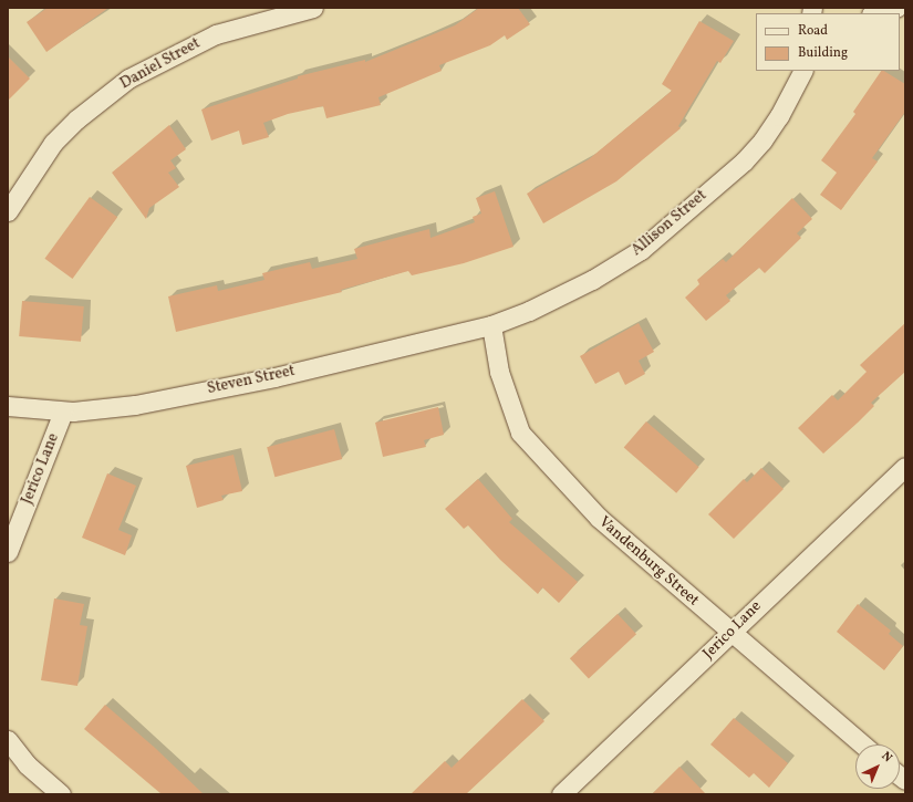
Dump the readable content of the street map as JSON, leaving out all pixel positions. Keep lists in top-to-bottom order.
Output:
{
  "streets": {
    "street": [
      "Daniel Street",
      "Allison Street",
      "Steven Street",
      "Jerico Lane",
      "Vandenburg Street"
    ]
  },
  "crossings": [
    ["Allison Street", "Steven Street"],
    ["Allison Street", "Vandenburg Street"],
    ["Steven Street", "Jerico Lane"],
    ["Steven Street", "Vandenburg Street"],
    ["Jerico Lane", "Vandenburg Street"]
  ],
  "legend": ["Road", "Building"],
  "north": "top right"
}
